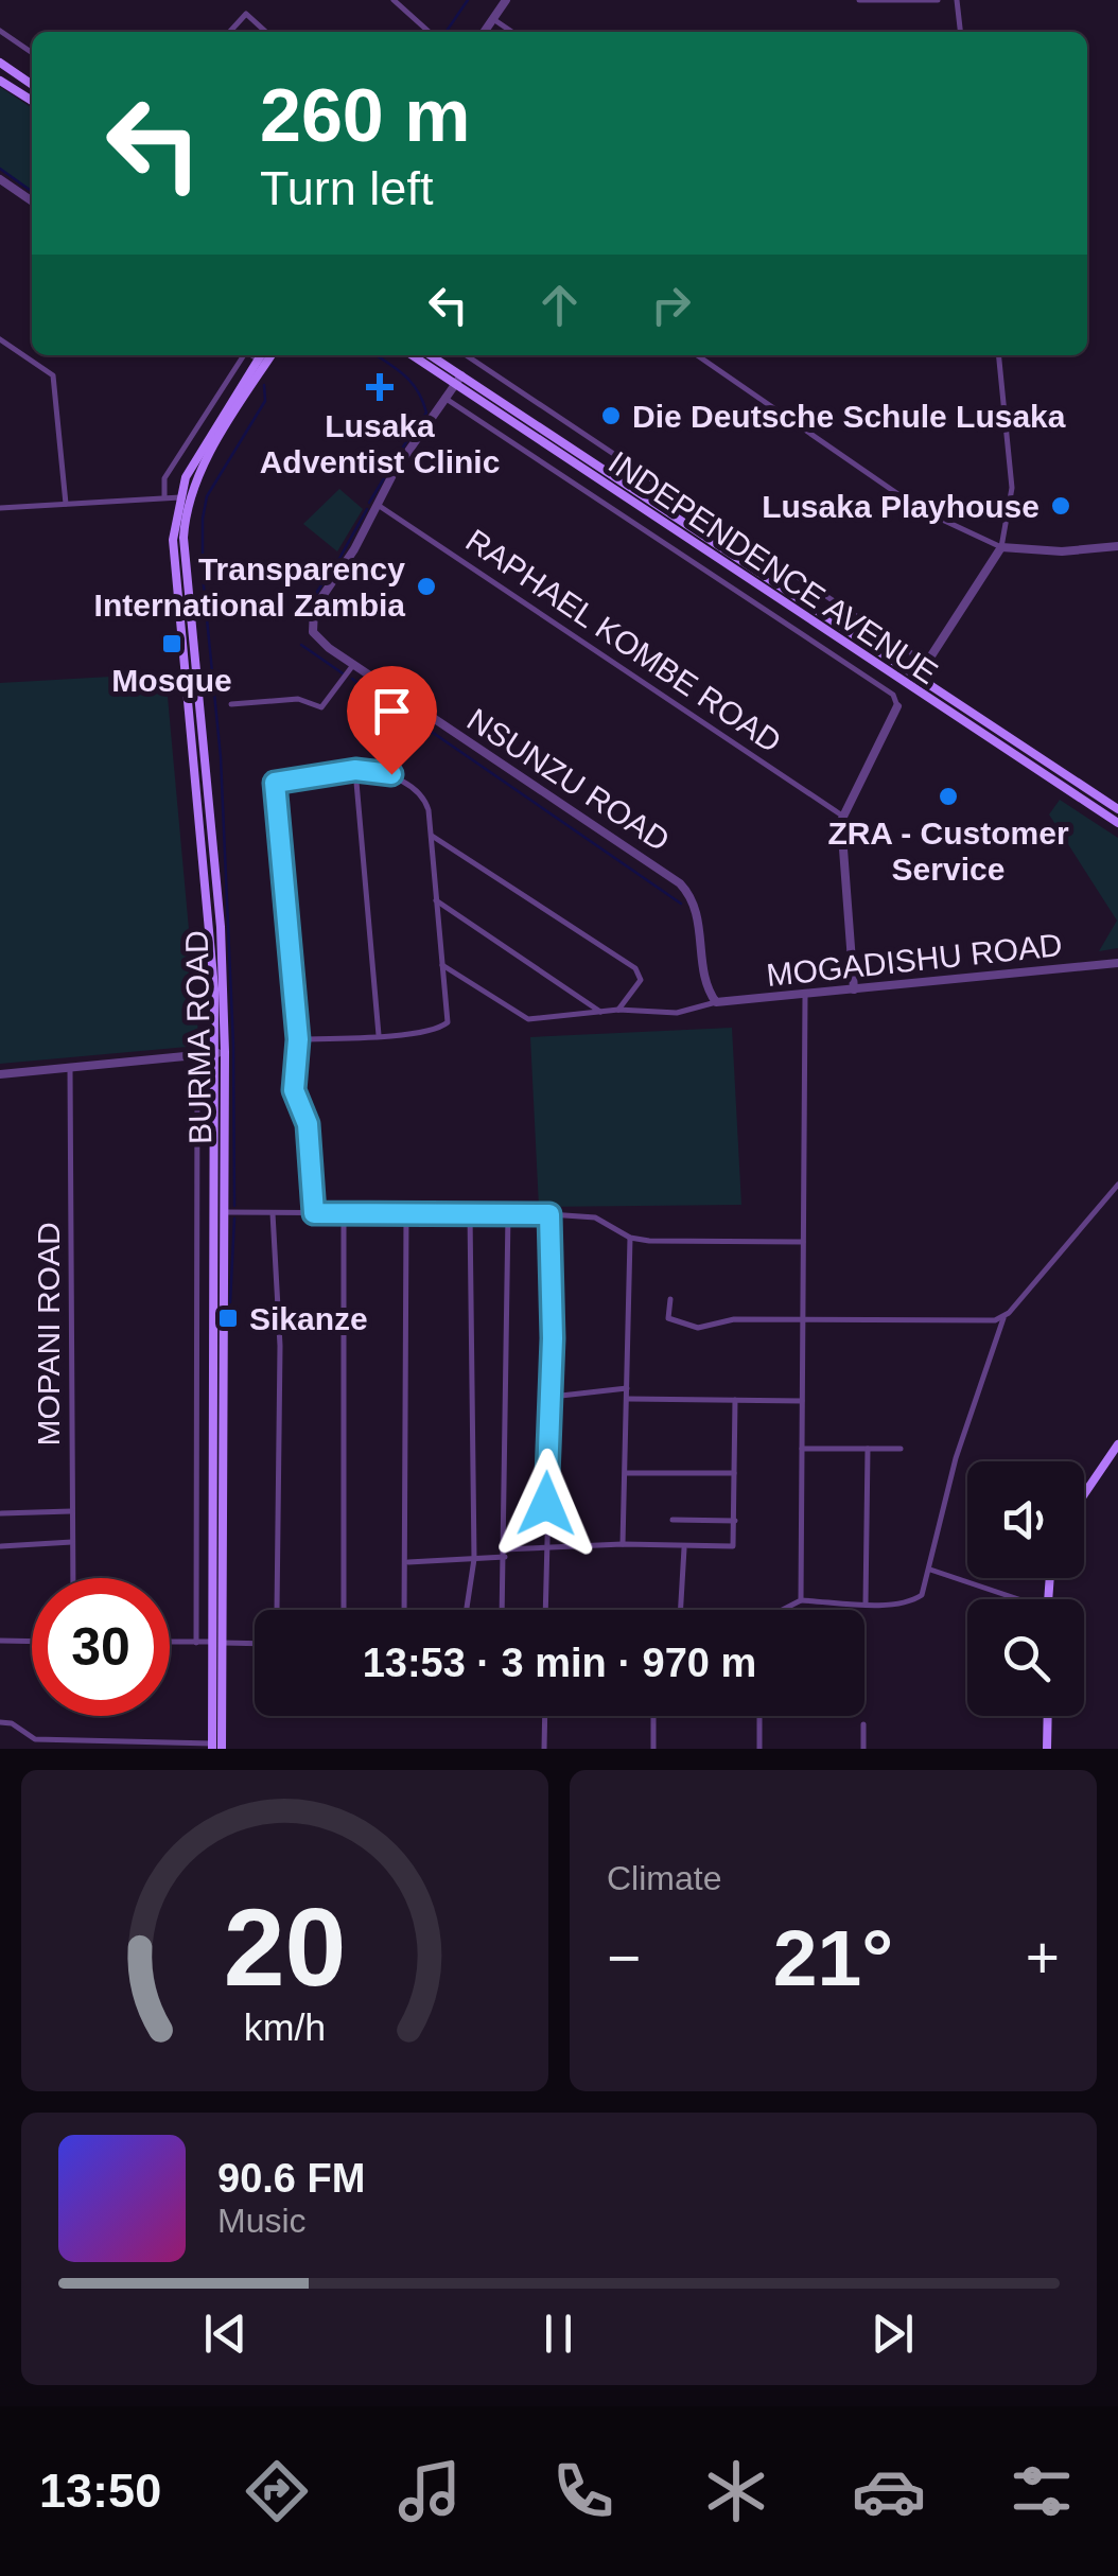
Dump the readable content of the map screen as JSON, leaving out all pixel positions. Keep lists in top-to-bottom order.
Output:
{
  "streets": {
    "main road": ["INDEPENDENCE AVENUE", "BURMA ROAD"],
    "street": [
      "RAPHAEL KOMBE ROAD",
      "NSUNZU ROAD",
      "MOGADISHU ROAD",
      "MOPANI ROAD"
    ]
  },
  "crossings": [
    ["INDEPENDENCE AVENUE", "NSUNZU ROAD"],
    ["RAPHAEL KOMBE ROAD", "NSUNZU ROAD"],
    ["NSUNZU ROAD", "MOGADISHU ROAD"]
  ],
  "places": {
    "health": ["Lusaka Adventist Clinic"],
    "other": [
      "Die Deutsche Schule Lusaka",
      "Lusaka Playhouse",
      "Transparency International Zambia",
      "ZRA - Customer Service"
    ],
    "transit": ["Mosque", "Sikanze"]
  },
  "page": {
    "turn": ["260 m", "Turn left"],
    "limit": "30",
    "trip": "13:53 · 3 min · 970 m",
    "tile": "Climate",
    "heat": ["−", "21°", "+"],
    "song": ["90.6 FM", "Music"],
    "tabs": "13:50",
    "gauge": ["20", "km/h"]
  }
}
